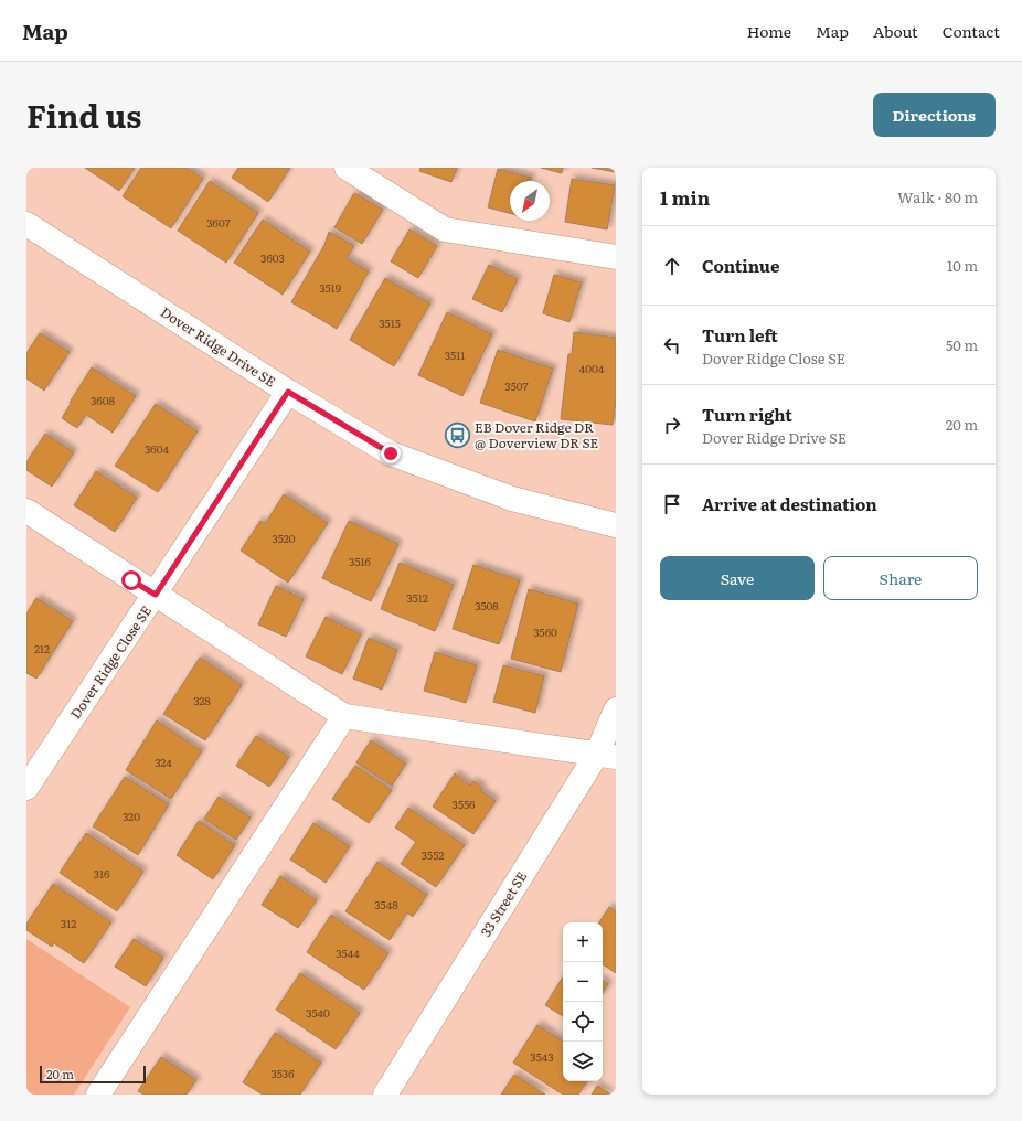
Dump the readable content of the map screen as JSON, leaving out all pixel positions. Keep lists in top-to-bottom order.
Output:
{
  "streets": {
    "street": ["Dover Ridge Drive SE", "Dover Ridge Close SE", "33 Street SE"]
  },
  "crossings": [
    ["Dover Ridge Drive SE", "Dover Ridge Close SE"]
  ],
  "places": {
    "bus stop": ["EB Dover Ridge DR @ Doverview DR SE"]
  },
  "house_numbers": [
    "3607",
    "3603",
    "3519",
    "3515",
    "3511",
    "4004",
    "3507",
    "3608",
    "3604",
    "3520",
    "3516",
    "3512",
    "3508",
    "3560",
    "212",
    "328",
    "324",
    "3556",
    "320",
    "3552",
    "316",
    "3548",
    "312",
    "3544",
    "3540",
    "3543",
    "3536"
  ],
  "scale_bar": "20 m",
  "north": "bottom left",
  "page": {
    "header": "Map",
    "nav": [
      "Home",
      "Map",
      "About",
      "Contact"
    ],
    "title": "Find us",
    "buttons": [
      "Directions",
      ["Save", "Share"]
    ],
    "heading": ["1 min", "Walk · 80 m"],
    "list": [
      ["Continue", "10 m"],
      ["Turn left", "Dover Ridge Close SE", "50 m"],
      ["Turn right", "Dover Ridge Drive SE", "20 m"],
      "Arrive at destination"
    ],
    "map_buttons": ["+", "−"],
    "scale": "20 m"
  }
}
